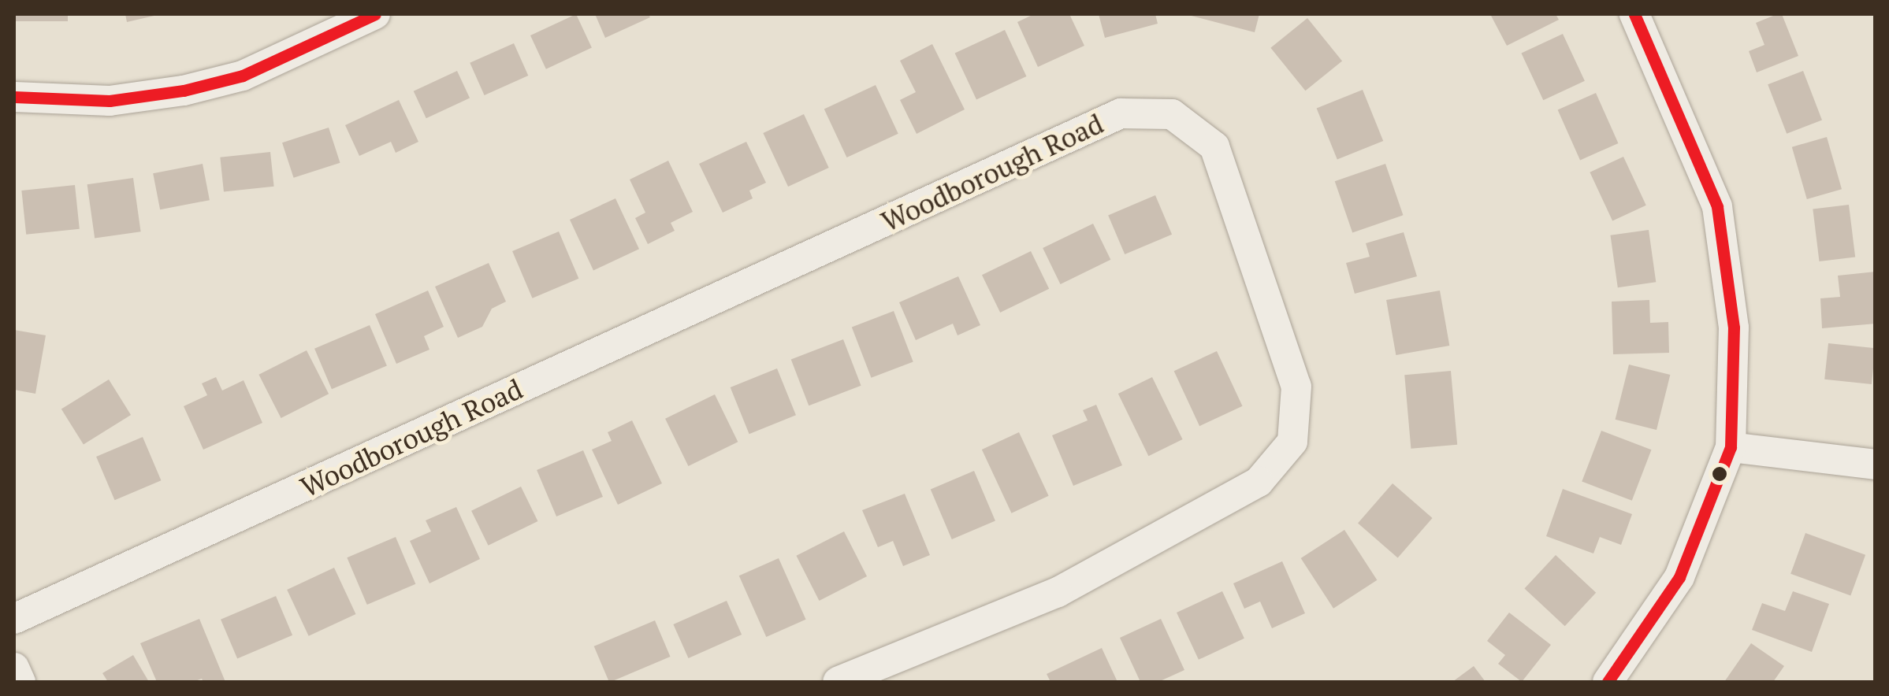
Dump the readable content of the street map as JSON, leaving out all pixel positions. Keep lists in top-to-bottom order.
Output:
{
  "streets": {
    "street": ["Woodborough Road"]
  }
}
